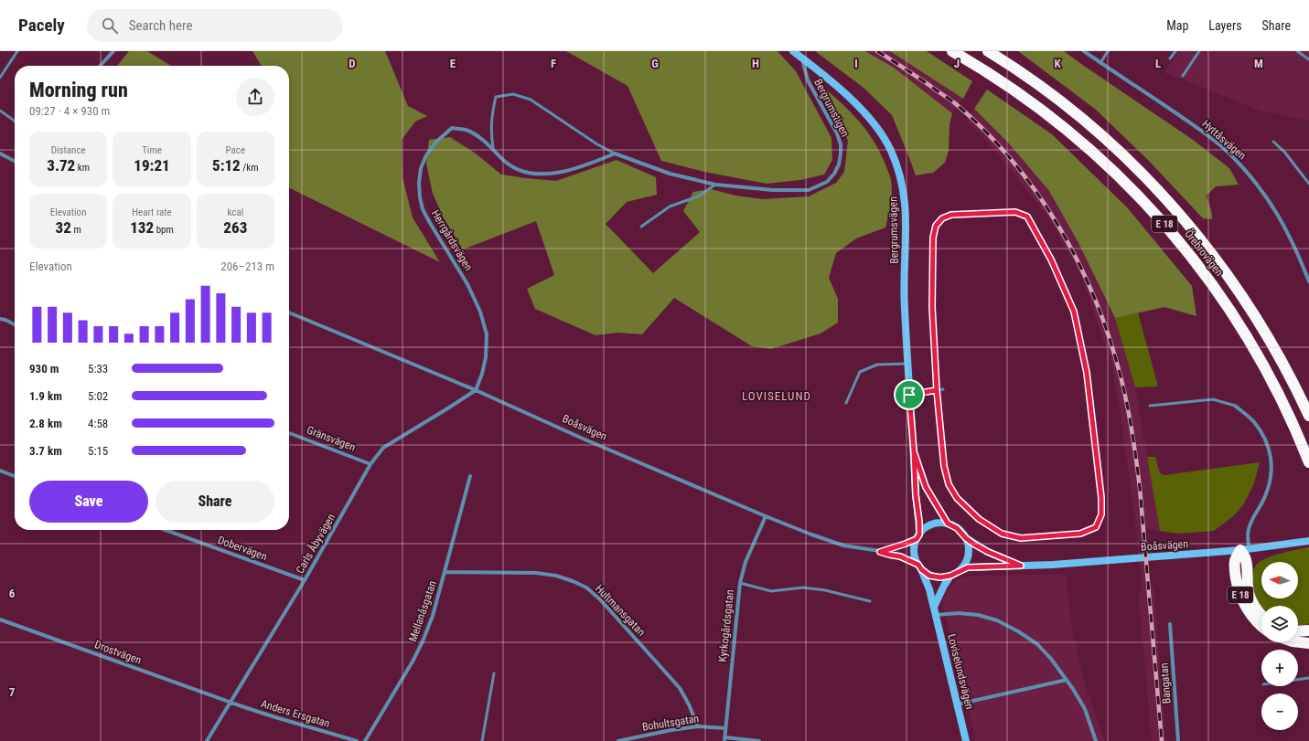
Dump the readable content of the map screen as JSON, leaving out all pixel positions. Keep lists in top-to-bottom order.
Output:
{
  "streets": {
    "highway": ["E 18", "Örebrovägen"],
    "street": [
      "Bergrumstigen",
      "Hyttåsvägen",
      "Bergrumsvägen",
      "Herrgårdsvägen",
      "Boåsvägen",
      "Gränsvägen",
      "Carls Åbyvägen",
      "Dobervägen",
      "Hultmansgatan",
      "Mellanåsgatan",
      "Kyrkogårdsgatan",
      "Drostvägen",
      "Loviselundsvägen",
      "Bangatan",
      "Anders Ersgatan",
      "Bohultsgatan"
    ]
  },
  "crossings": [
    ["Bergrumstigen", "Bergrumsvägen"],
    ["E 18", "Boåsvägen"],
    ["Bergrumsvägen", "Boåsvägen"],
    ["Bergrumsvägen", "Loviselundsvägen"],
    ["Herrgårdsvägen", "Boåsvägen"],
    ["Herrgårdsvägen", "Carls Åbyvägen"],
    ["Boåsvägen", "Carls Åbyvägen"],
    ["Boåsvägen", "Kyrkogårdsgatan"],
    ["Boåsvägen", "Loviselundsvägen"],
    ["Gränsvägen", "Carls Åbyvägen"],
    ["Carls Åbyvägen", "Dobervägen"],
    ["Carls Åbyvägen", "Drostvägen"],
    ["Carls Åbyvägen", "Anders Ersgatan"],
    ["Hultmansgatan", "Mellanåsgatan"],
    ["Hultmansgatan", "Bohultsgatan"],
    ["Kyrkogårdsgatan", "Bohultsgatan"],
    ["Drostvägen", "Anders Ersgatan"]
  ],
  "districts": ["LOVISELUND"],
  "north": "left",
  "page": {
    "header": "Pacely",
    "search": "Search here",
    "nav": ["Map", "Layers", "Share"],
    "heading": ["Morning run", "09:27 · 4 × 930 m"],
    "stats": [
      ["Distance", "3.72 km"],
      ["Time", "19:21"],
      ["Pace", "5:12 /km"],
      ["Elevation", "32 m"],
      ["Heart rate", "132 bpm"],
      ["kcal", "263"]
    ],
    "chart": ["Elevation", "206–213 m"],
    "list": [
      {
        "name": "930 m",
        "note": "5:33"
      },
      {
        "name": "1.9 km",
        "note": "5:02"
      },
      {
        "name": "2.8 km",
        "note": "4:58"
      },
      {
        "name": "3.7 km",
        "note": "5:15"
      }
    ],
    "buttons": ["Save", "Share"],
    "map_buttons": ["+", "−"]
  },
  "grid": {
    "columns": [
      "D",
      "E",
      "F",
      "G",
      "H",
      "I",
      "J",
      "K",
      "L",
      "M"
    ],
    "rows": ["6", "7"]
  }
}
